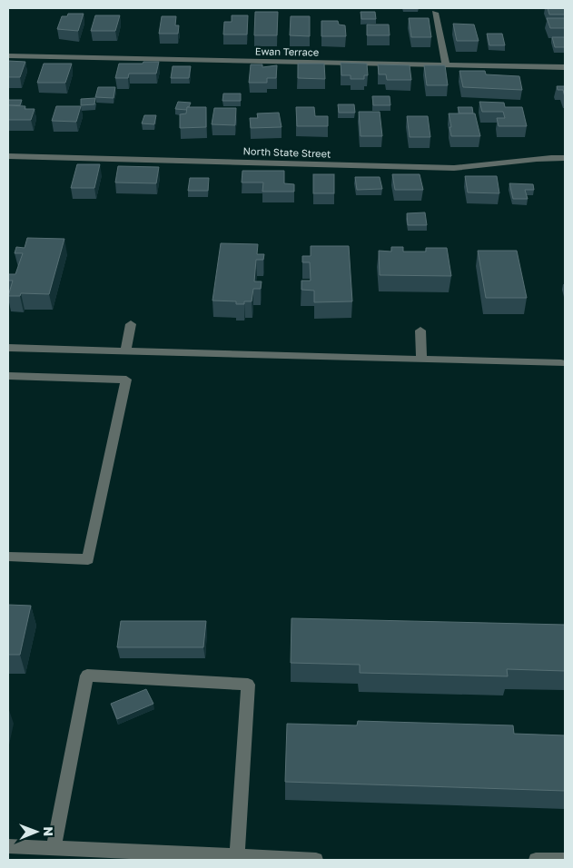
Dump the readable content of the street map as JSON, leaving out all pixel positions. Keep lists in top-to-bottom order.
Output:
{
  "streets": {
    "street": ["Ewan Terrace", "North State Street"]
  },
  "north": "right"
}
